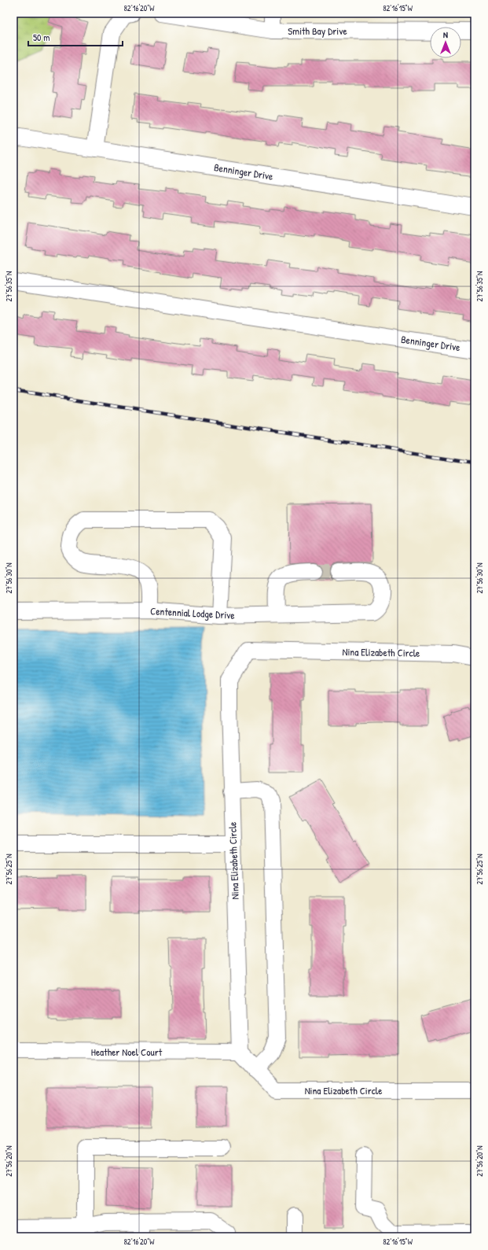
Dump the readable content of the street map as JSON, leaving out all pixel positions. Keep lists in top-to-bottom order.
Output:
{
  "streets": {
    "street": [
      "Smith Bay Drive",
      "Benninger Drive",
      "Centennial Lodge Drive",
      "Nina Elizabeth Circle",
      "Heather Noel Court"
    ]
  },
  "crossings": [
    ["Nina Elizabeth Circle", "Heather Noel Court"]
  ],
  "scale_bar": "50 m",
  "north": "top",
  "coordinates": [
    "82°16'20\"W",
    "82°16'15\"W",
    "27°56'35\"N",
    "27°56'30\"N",
    "27°56'25\"N",
    "27°56'20\"N"
  ]
}
